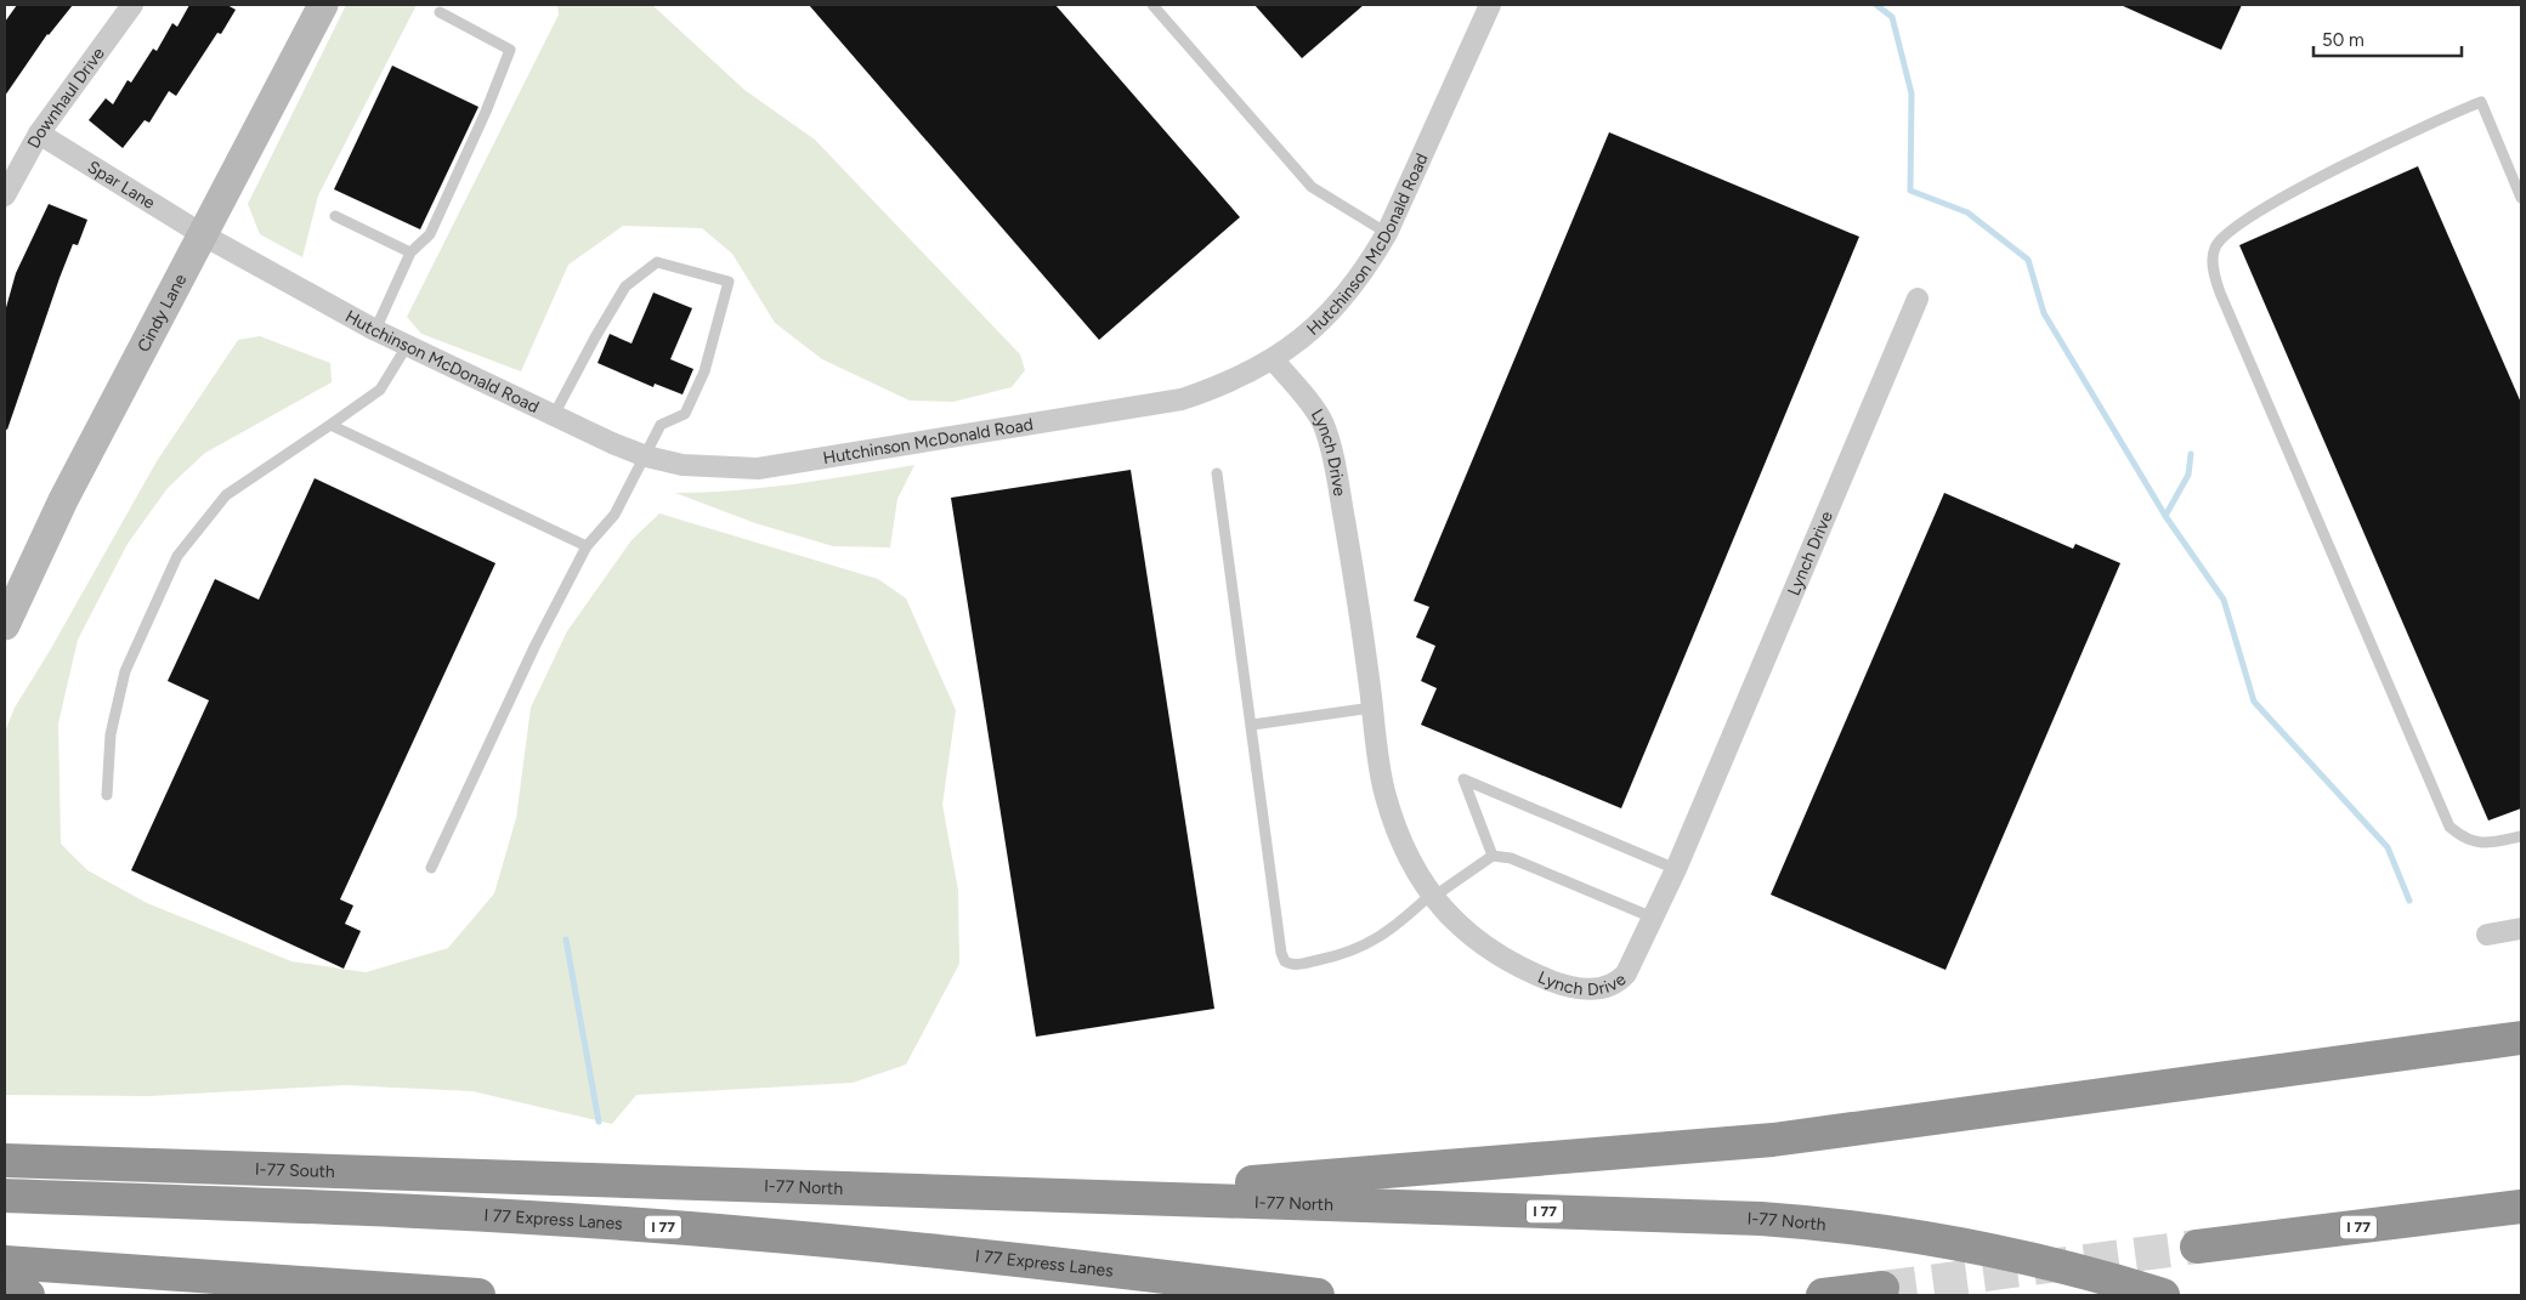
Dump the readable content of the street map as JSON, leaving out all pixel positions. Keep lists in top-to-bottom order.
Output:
{
  "streets": {
    "highway": [
      "I-77 South",
      "I-77 North",
      "I 77",
      "I 77 Express Lanes"
    ],
    "main road": ["Cindy Lane"],
    "street": [
      "Downhaul Drive",
      "Spar Lane",
      "Hutchinson McDonald Road",
      "Lynch Drive"
    ]
  },
  "crossings": [
    ["Downhaul Drive", "Spar Lane"],
    ["Spar Lane", "Hutchinson McDonald Road"],
    ["Spar Lane", "Cindy Lane"],
    ["Hutchinson McDonald Road", "Cindy Lane"],
    ["Hutchinson McDonald Road", "Lynch Drive"],
    ["I-77 South", "I-77 North"]
  ],
  "scale_bar": "50 m"
}
